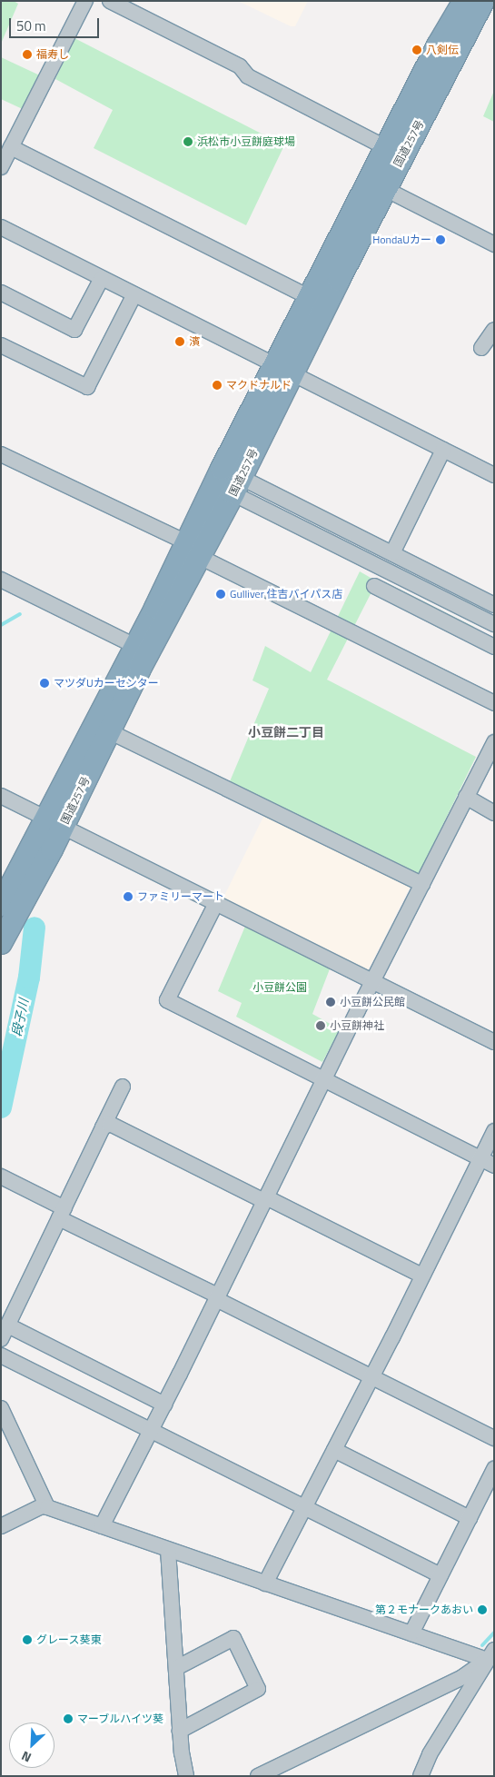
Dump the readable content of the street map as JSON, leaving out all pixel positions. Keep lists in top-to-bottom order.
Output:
{
  "streets": {
    "highway": ["国道257号"]
  },
  "districts": ["小豆餅二丁目"],
  "water": ["段子川"],
  "parks": ["小豆餅公園"],
  "places": [
    "八剣伝",
    "福寿し",
    "浜松市小豆餅庭球場",
    "HondaUカー",
    "濱",
    "マクドナルド",
    "Gulliver 住吉バイパス店",
    "マツダUカーセンター",
    "ファミリーマート",
    "小豆餅公民館",
    "小豆餅神社",
    "第２モナークあおい",
    "グレース葵東",
    "マーブルハイツ葵"
  ],
  "scale_bar": "50 m",
  "north": "bottom left"
}
